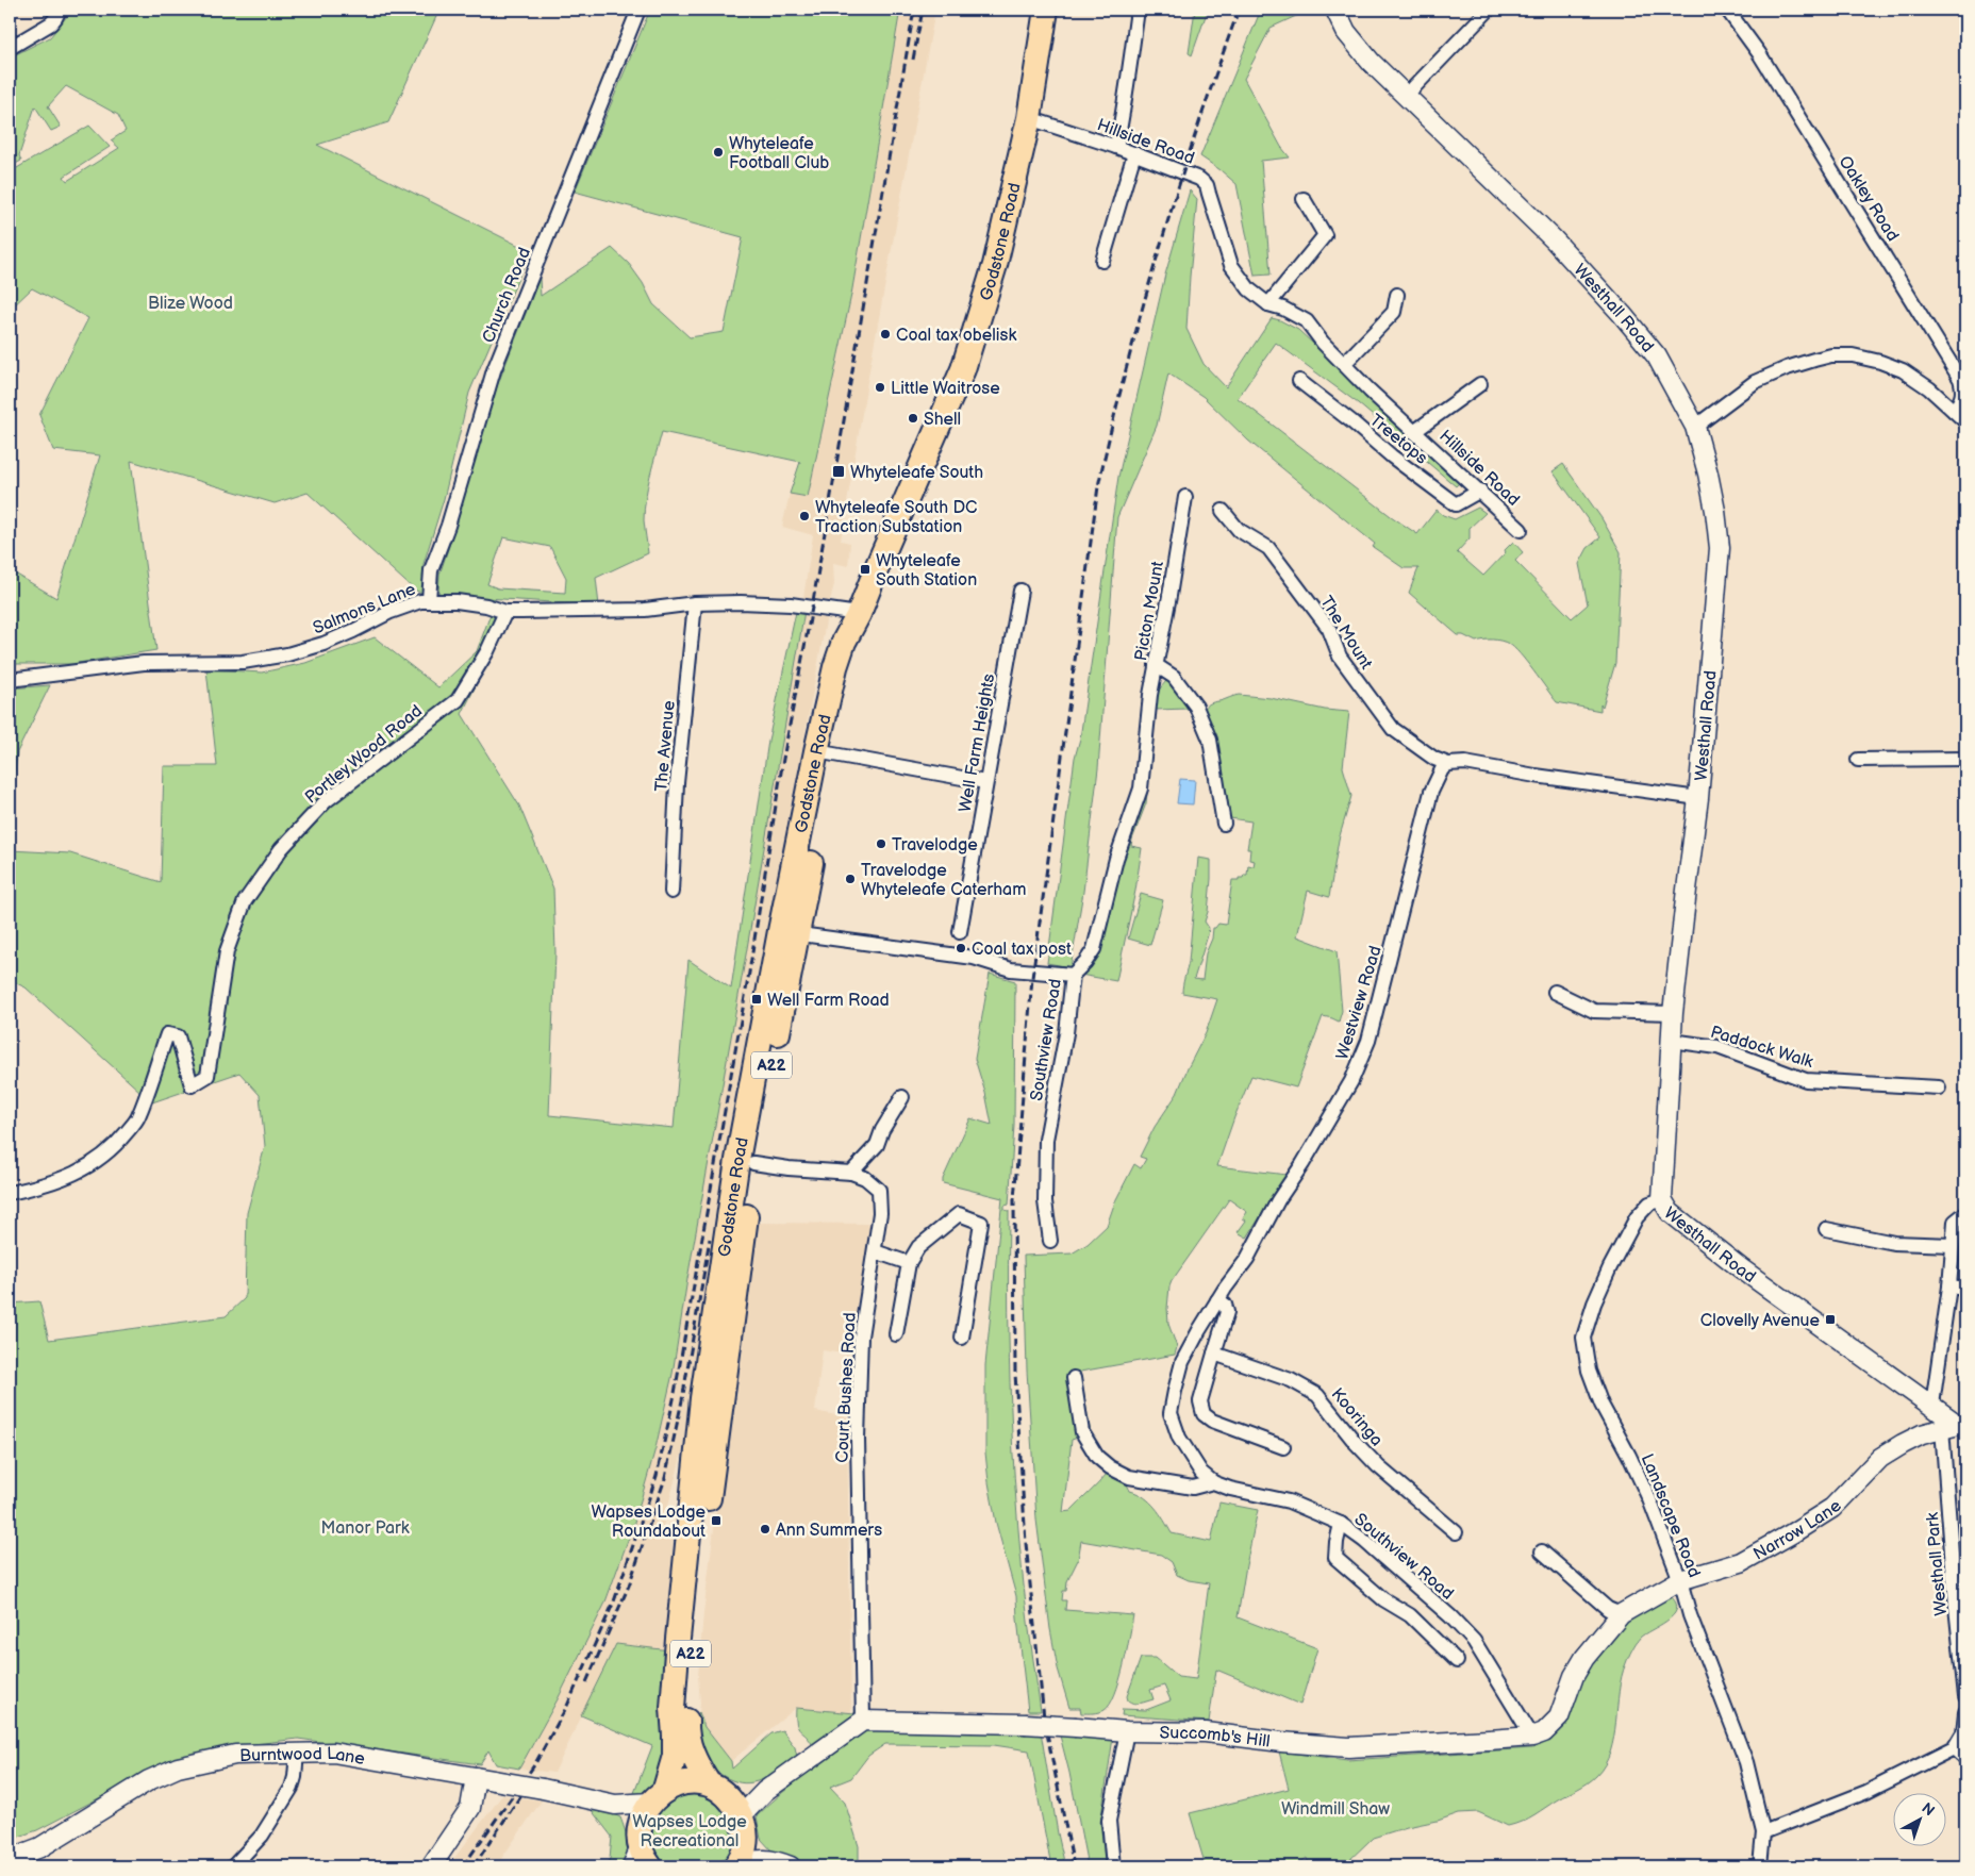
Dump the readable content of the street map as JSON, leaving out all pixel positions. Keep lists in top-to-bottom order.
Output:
{
  "streets": {
    "highway": ["Godstone Road", "A22"],
    "street": [
      "Hillside Road",
      "Oakley Road",
      "Church Road",
      "Westhall Road",
      "Treetops",
      "Salmons Lane",
      "Picton Mount",
      "The Mount",
      "Well Farm Heights",
      "The Avenue",
      "Portley Wood Road",
      "Westview Road",
      "Southview Road",
      "Paddock Walk",
      "Court Bushes Road",
      "Kooringa",
      "Landscape Road",
      "Narrow Lane",
      "Westhall Park",
      "Succomb's Hill",
      "Burntwood Lane"
    ]
  },
  "crossings": [
    ["Hillside Road", "Godstone Road"],
    ["Hillside Road", "Treetops"],
    ["Godstone Road", "Salmons Lane"],
    ["Godstone Road", "Court Bushes Road"],
    ["Godstone Road", "Burntwood Lane"],
    ["Church Road", "Salmons Lane"],
    ["Westhall Road", "Paddock Walk"],
    ["Westhall Road", "Landscape Road"],
    ["Westhall Road", "Narrow Lane"],
    ["Westhall Road", "Westhall Park"],
    ["Salmons Lane", "The Avenue"],
    ["Salmons Lane", "Portley Wood Road"],
    ["Picton Mount", "Southview Road"],
    ["The Mount", "Westview Road"],
    ["Westview Road", "Southview Road"],
    ["Southview Road", "Succomb's Hill"],
    ["Court Bushes Road", "Succomb's Hill"],
    ["Landscape Road", "Narrow Lane"],
    ["Narrow Lane", "Westhall Park"],
    ["Narrow Lane", "Succomb's Hill"]
  ],
  "parks": [
    "Blize Wood",
    "Manor Park",
    "Windmill Shaw",
    "Wapses Lodge Recreational"
  ],
  "places": {
    "other": [
      "Whyteleafe Football Club",
      "Coal tax obelisk",
      "Little Waitrose",
      "Shell",
      "Whyteleafe South DC Traction Substation",
      "Travelodge",
      "Travelodge Whyteleafe Caterham",
      "Coal tax post",
      "Ann Summers"
    ],
    "transit": [
      "Whyteleafe South",
      "Whyteleafe South Station",
      "Well Farm Road",
      "Clovelly Avenue",
      "Wapses Lodge Roundabout"
    ]
  },
  "north": "top right"
}
